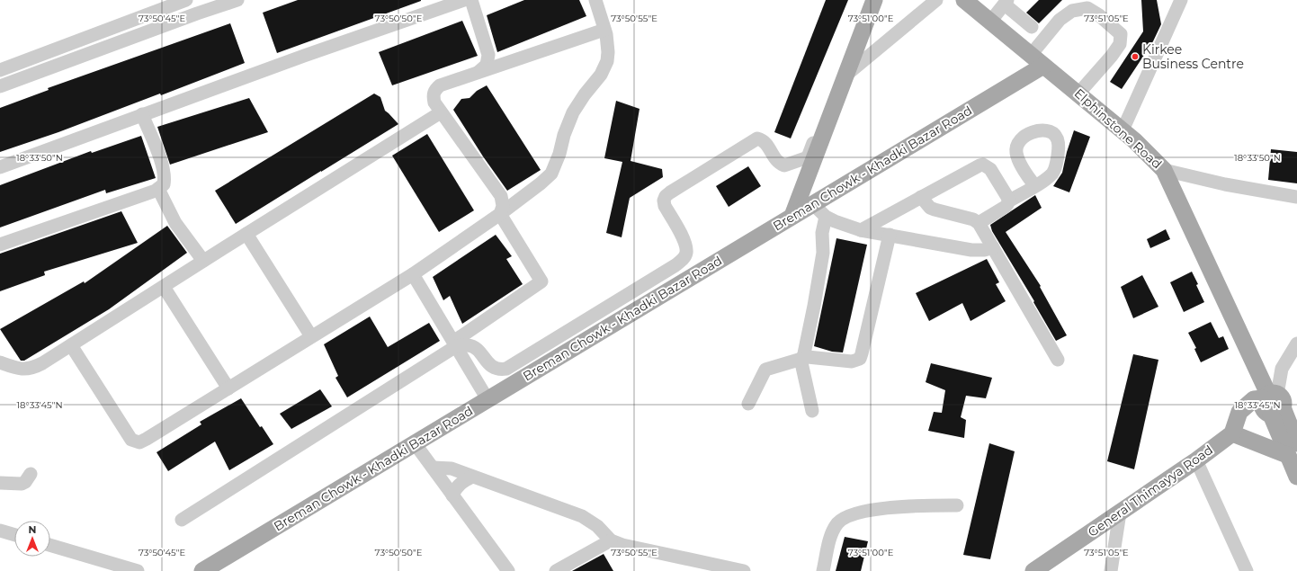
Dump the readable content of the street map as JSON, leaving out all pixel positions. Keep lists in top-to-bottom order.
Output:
{
  "streets": {
    "main road": ["Elphinstone Road", "Breman Chowk - Khadki Bazar Road", "General Thimayya Road"]
  },
  "crossings": [
    ["Elphinstone Road", "Breman Chowk - Khadki Bazar Road"]
  ],
  "places": ["Kirkee Business Centre"],
  "north": "top",
  "coordinates": [
    "73°50'45\"E",
    "73°50'50\"E",
    "73°50'55\"E",
    "73°51'00\"E",
    "73°51'05\"E",
    "18°33'50\"N",
    "18°33'45\"N"
  ]
}
